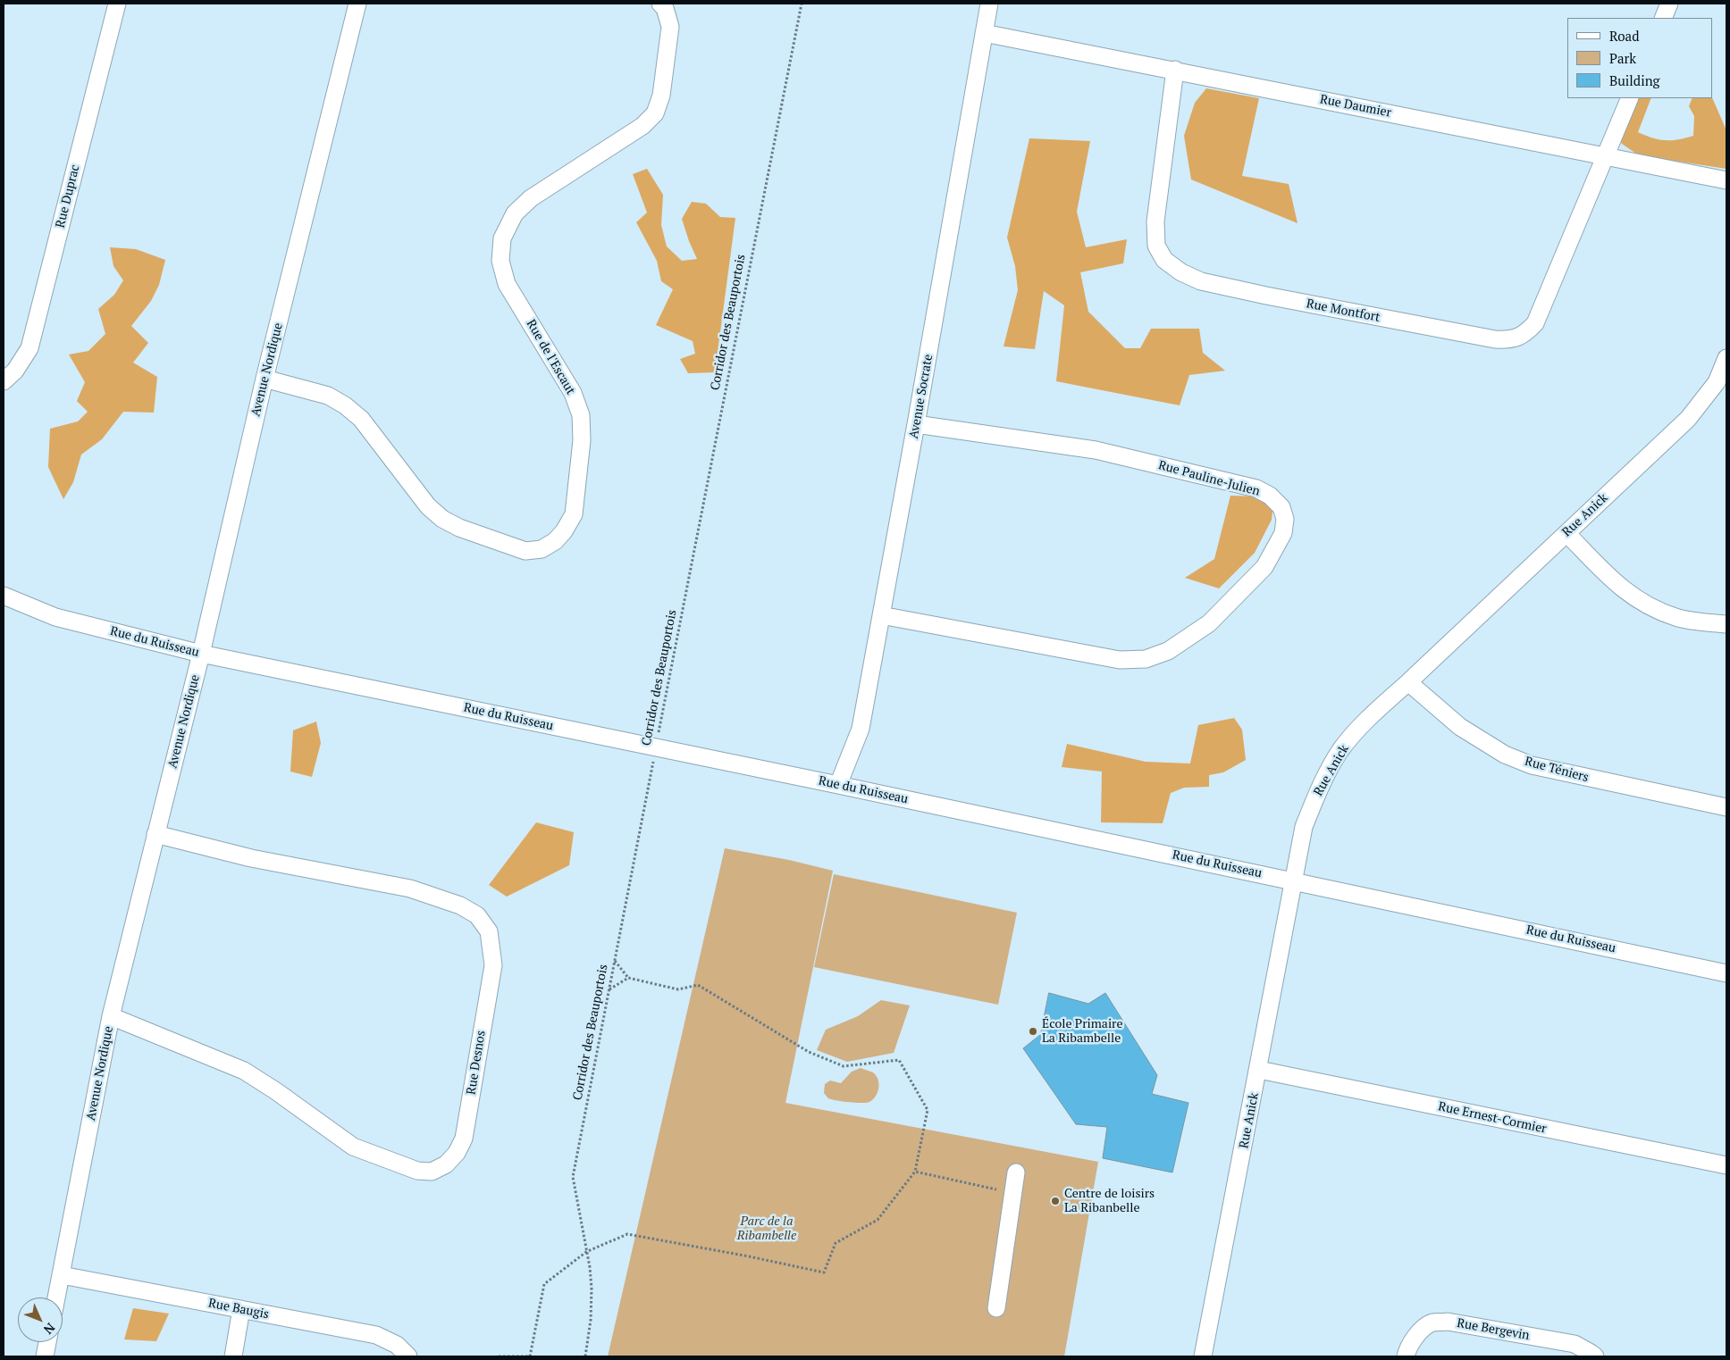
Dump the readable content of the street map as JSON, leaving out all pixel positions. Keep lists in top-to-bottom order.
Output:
{
  "streets": {
    "street": [
      "Rue Daumier",
      "Rue Duprac",
      "Rue Montfort",
      "Rue de l'Escaut",
      "Avenue Nordique",
      "Avenue Socrate",
      "Rue Pauline-Julien",
      "Rue Anick",
      "Rue du Ruisseau",
      "Rue Téniers",
      "Rue Desnos",
      "Rue Ernest-Cormier",
      "Rue Baugis",
      "Rue Bergevin"
    ],
    "path": ["Corridor des Beauportois"]
  },
  "crossings": [
    ["Rue Daumier", "Rue Montfort"],
    ["Rue Daumier", "Avenue Socrate"],
    ["Corridor des Beauportois", "Rue du Ruisseau"],
    ["Rue de l'Escaut", "Avenue Nordique"],
    ["Avenue Nordique", "Rue du Ruisseau"],
    ["Avenue Nordique", "Rue Desnos"],
    ["Avenue Nordique", "Rue Baugis"],
    ["Avenue Socrate", "Rue Pauline-Julien"],
    ["Avenue Socrate", "Rue du Ruisseau"],
    ["Rue Anick", "Rue du Ruisseau"],
    ["Rue Anick", "Rue Téniers"],
    ["Rue Anick", "Rue Ernest-Cormier"]
  ],
  "parks": ["Parc de la Ribambelle"],
  "places": ["École Primaire La Ribambelle", "Centre de loisirs La Ribanbelle"],
  "legend": ["Road", "Park", "Building"],
  "north": "bottom right"
}
